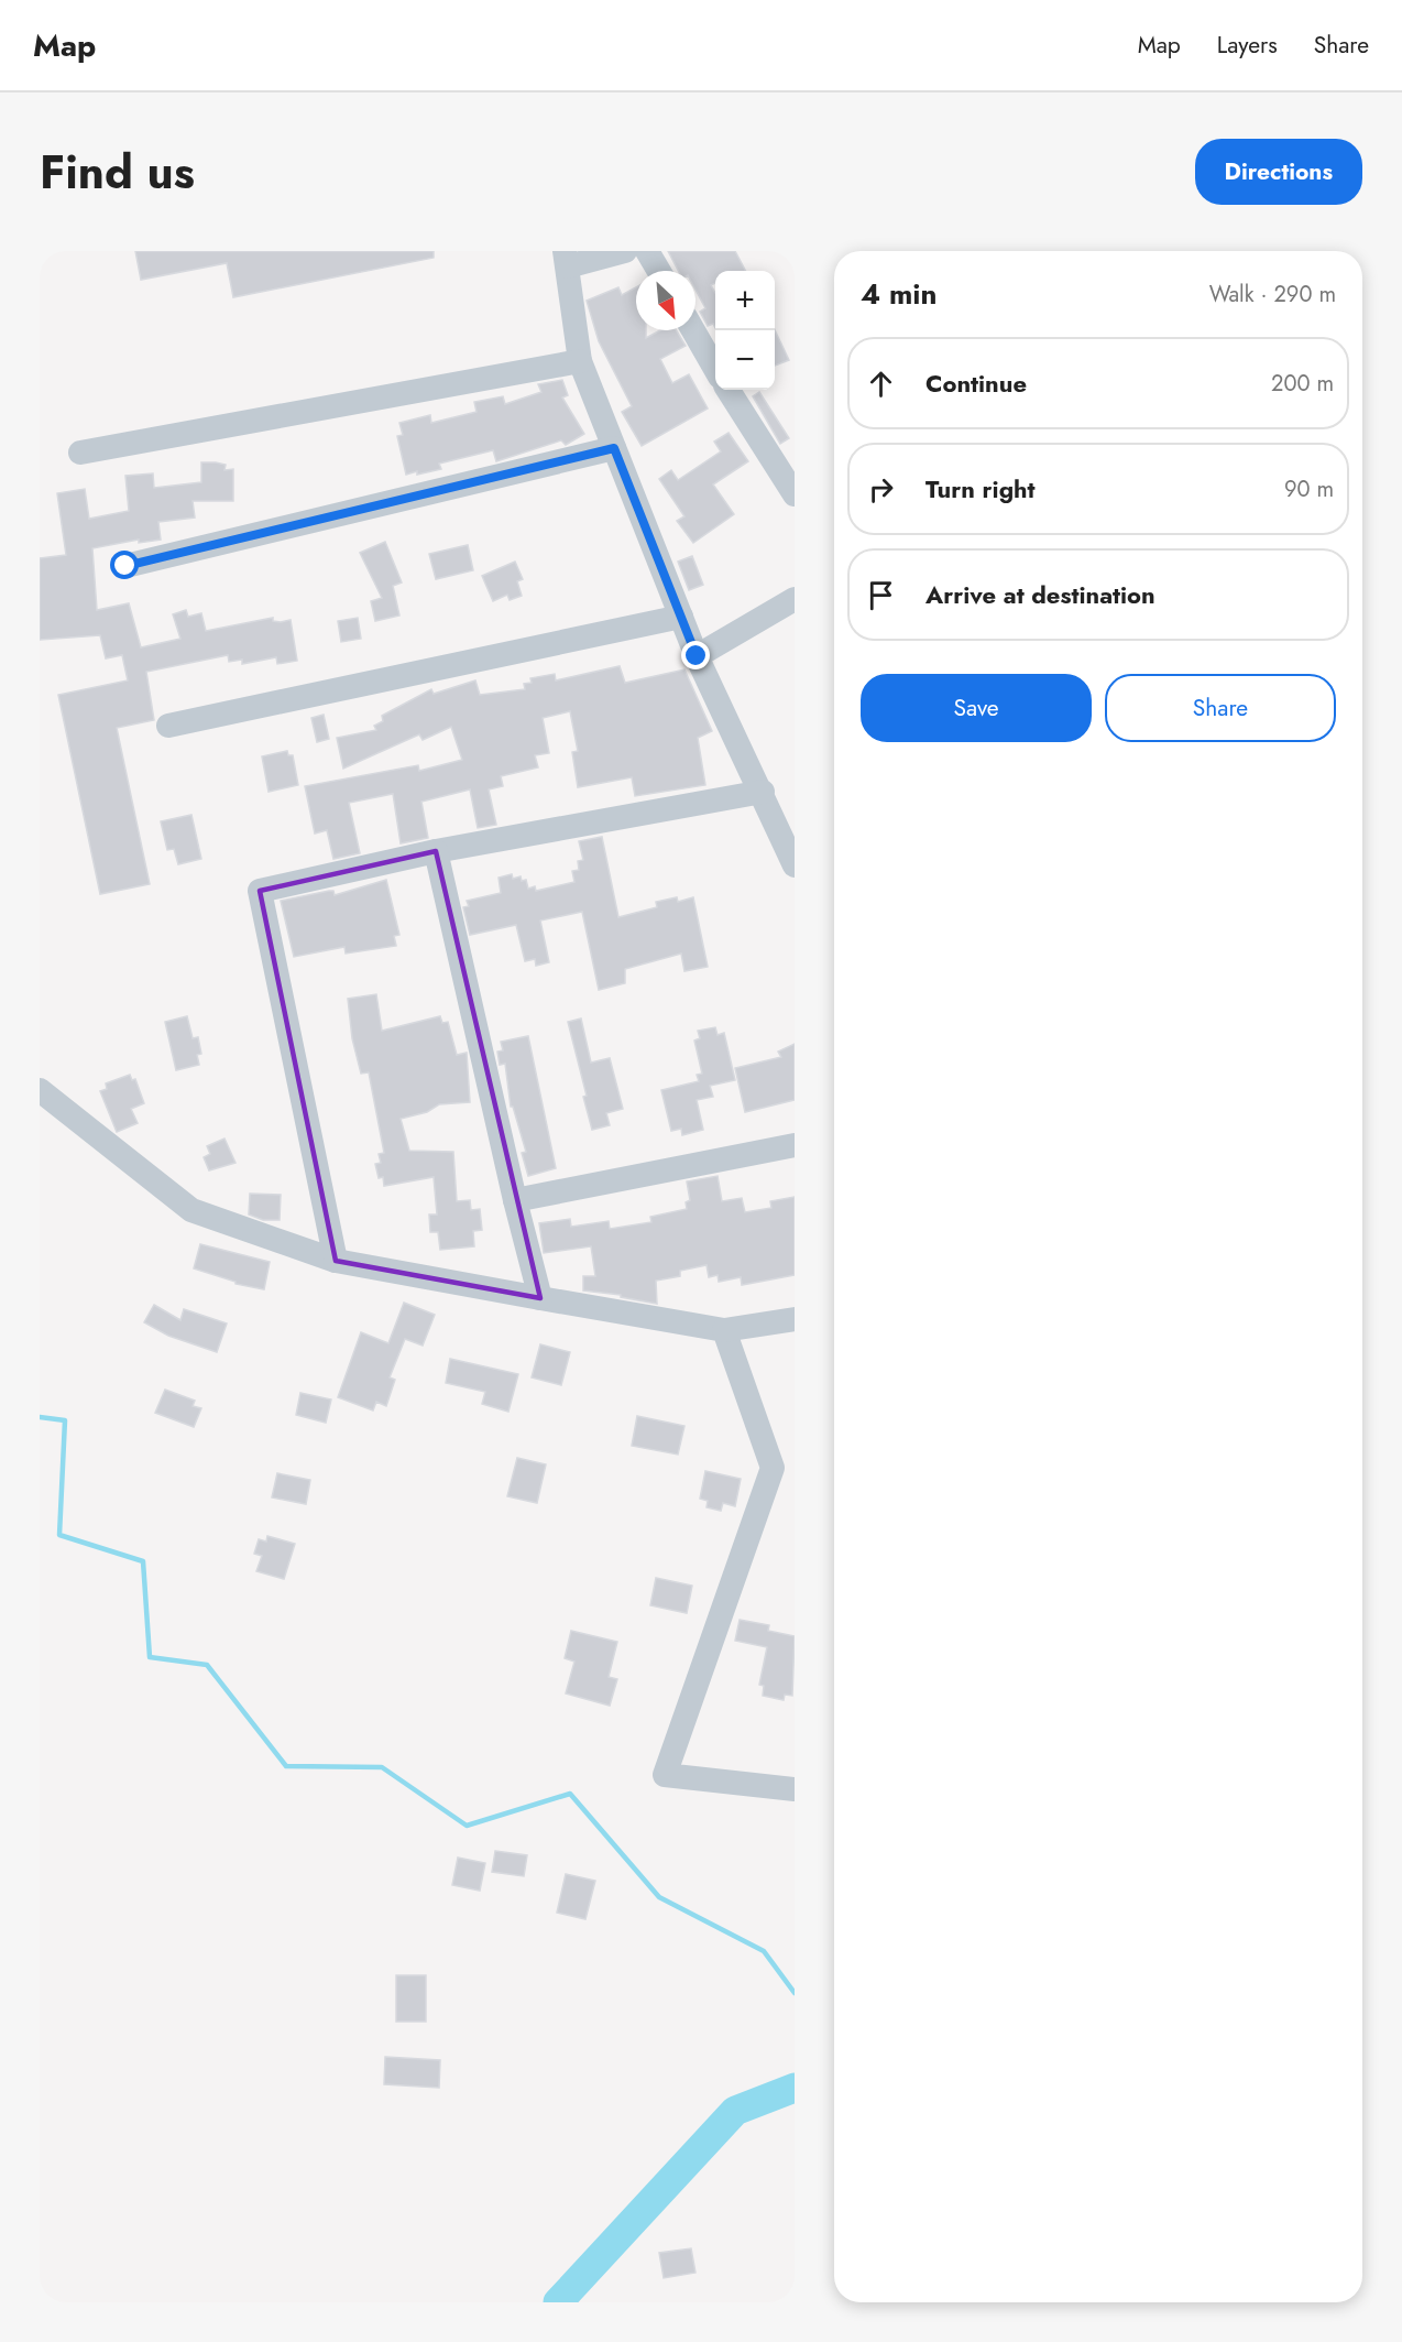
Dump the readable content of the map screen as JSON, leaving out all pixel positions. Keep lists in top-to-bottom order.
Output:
{
  "north": "bottom right",
  "page": {
    "header": "Map",
    "nav": ["Map", "Layers", "Share"],
    "title": "Find us",
    "buttons": [
      "Directions",
      ["Save", "Share"]
    ],
    "heading": ["4 min", "Walk · 290 m"],
    "map_buttons": ["+", "−"],
    "list": [
      ["Continue", "200 m"],
      ["Turn right", "90 m"],
      "Arrive at destination"
    ]
  }
}
